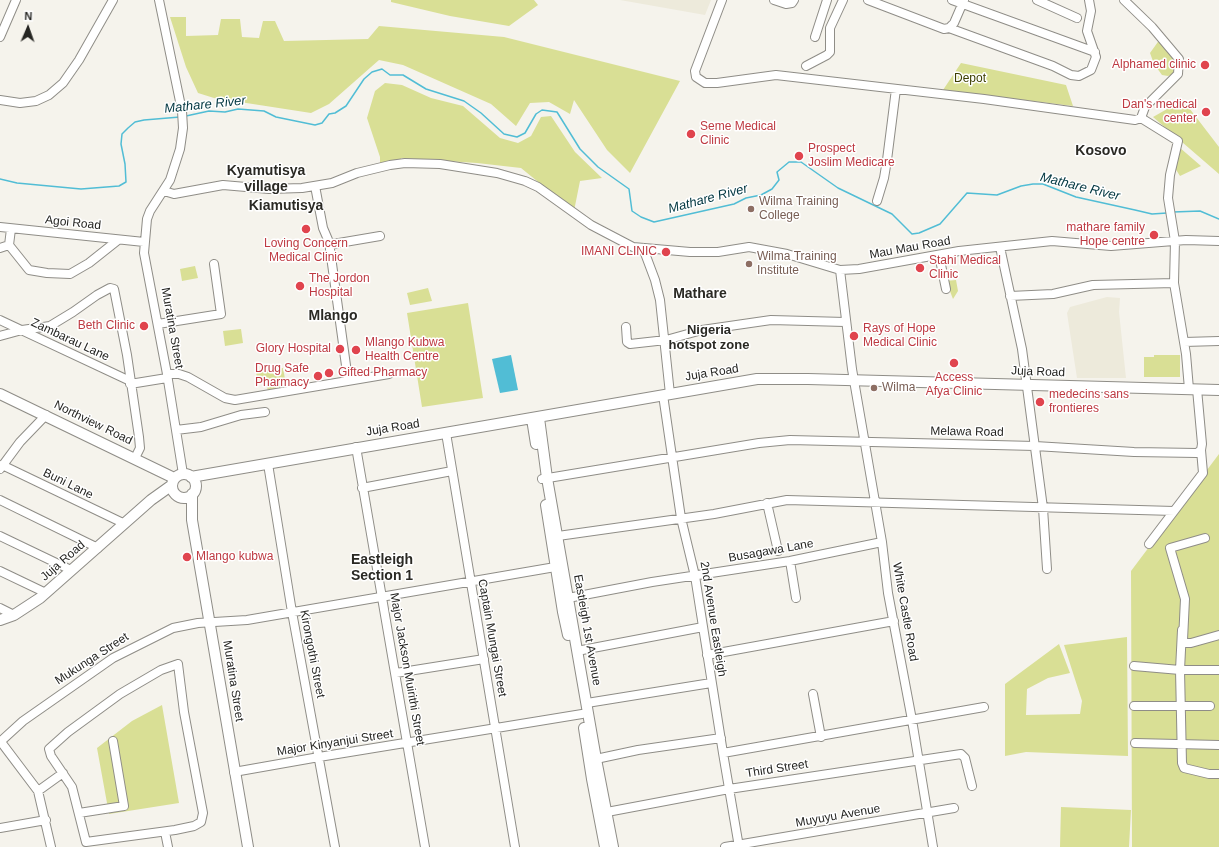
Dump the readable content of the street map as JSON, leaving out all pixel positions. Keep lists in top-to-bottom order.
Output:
{
  "streets": {
    "main road": [
      "Muratina Street",
      "Juja Road",
      "Northview Road",
      "Eastleigh 1st Avenue"
    ],
    "street": [
      "Agoi Road",
      "Mau Mau Road",
      "Zambarau Lane",
      "Melawa Road",
      "Buni Lane",
      "Busagawa Lane",
      "White Castle Road",
      "2nd Avenue Eastleigh",
      "Captain Mungai Street",
      "Kirongothi Street",
      "Mukunga Street",
      "Major Jackson Muirithi Street",
      "Major Kinyanjui Street",
      "Third Street",
      "Muyuyu Avenue"
    ]
  },
  "crossings": [
    ["Agoi Road", "Muratina Street"],
    ["Mau Mau Road", "Muratina Street"],
    ["Mau Mau Road", "White Castle Road"],
    ["Mau Mau Road", "2nd Avenue Eastleigh"],
    ["Muratina Street", "Juja Road"],
    ["Muratina Street", "Northview Road"],
    ["Muratina Street", "Mukunga Street"],
    ["Muratina Street", "Major Kinyanjui Street"],
    ["Juja Road", "Northview Road"],
    ["Juja Road", "Buni Lane"],
    ["Juja Road", "White Castle Road"],
    ["Juja Road", "2nd Avenue Eastleigh"],
    ["Juja Road", "Eastleigh 1st Avenue"],
    ["Juja Road", "Captain Mungai Street"],
    ["Juja Road", "Kirongothi Street"],
    ["Juja Road", "Major Jackson Muirithi Street"],
    ["Melawa Road", "White Castle Road"],
    ["Melawa Road", "2nd Avenue Eastleigh"],
    ["Melawa Road", "Eastleigh 1st Avenue"],
    ["Busagawa Lane", "White Castle Road"],
    ["Busagawa Lane", "2nd Avenue Eastleigh"],
    ["Busagawa Lane", "Eastleigh 1st Avenue"],
    ["White Castle Road", "Third Street"],
    ["White Castle Road", "Muyuyu Avenue"],
    ["2nd Avenue Eastleigh", "Third Street"],
    ["2nd Avenue Eastleigh", "Muyuyu Avenue"],
    ["Eastleigh 1st Avenue", "Mukunga Street"],
    ["Eastleigh 1st Avenue", "Major Kinyanjui Street"],
    ["Eastleigh 1st Avenue", "Third Street"],
    ["Captain Mungai Street", "Mukunga Street"],
    ["Captain Mungai Street", "Major Kinyanjui Street"],
    ["Kirongothi Street", "Mukunga Street"],
    ["Kirongothi Street", "Major Kinyanjui Street"],
    ["Mukunga Street", "Major Jackson Muirithi Street"],
    ["Major Jackson Muirithi Street", "Major Kinyanjui Street"]
  ],
  "districts": [
    "Kosovo",
    "Kyamutisya village",
    "Kiamutisya",
    "Mathare",
    "Mlango",
    "Nigeria hotspot zone",
    "Eastleigh Section 1"
  ],
  "water": ["Mathare River"],
  "parks": ["Depot"],
  "places": [
    "Alphamed clinic",
    "Dan's medical center",
    "Seme Medical Clinic",
    "Prospect Joslim Medicare",
    "Wilma Training College",
    "Loving Concern Medical Clinic",
    "mathare family Hope centre",
    "IMANI CLINIC",
    "Wilma Training Institute",
    "Stahi Medical Clinic",
    "The Jordon Hospital",
    "Beth Clinic",
    "Rays of Hope Medical Clinic",
    "Glory Hospital",
    "Mlango Kubwa Health Centre",
    "Access Afya Clinic",
    "Gifted Pharmacy",
    "Drug Safe Pharmacy",
    "Wilma",
    "medecins sans frontieres",
    "Mlango kubwa"
  ],
  "north": "top"
}
